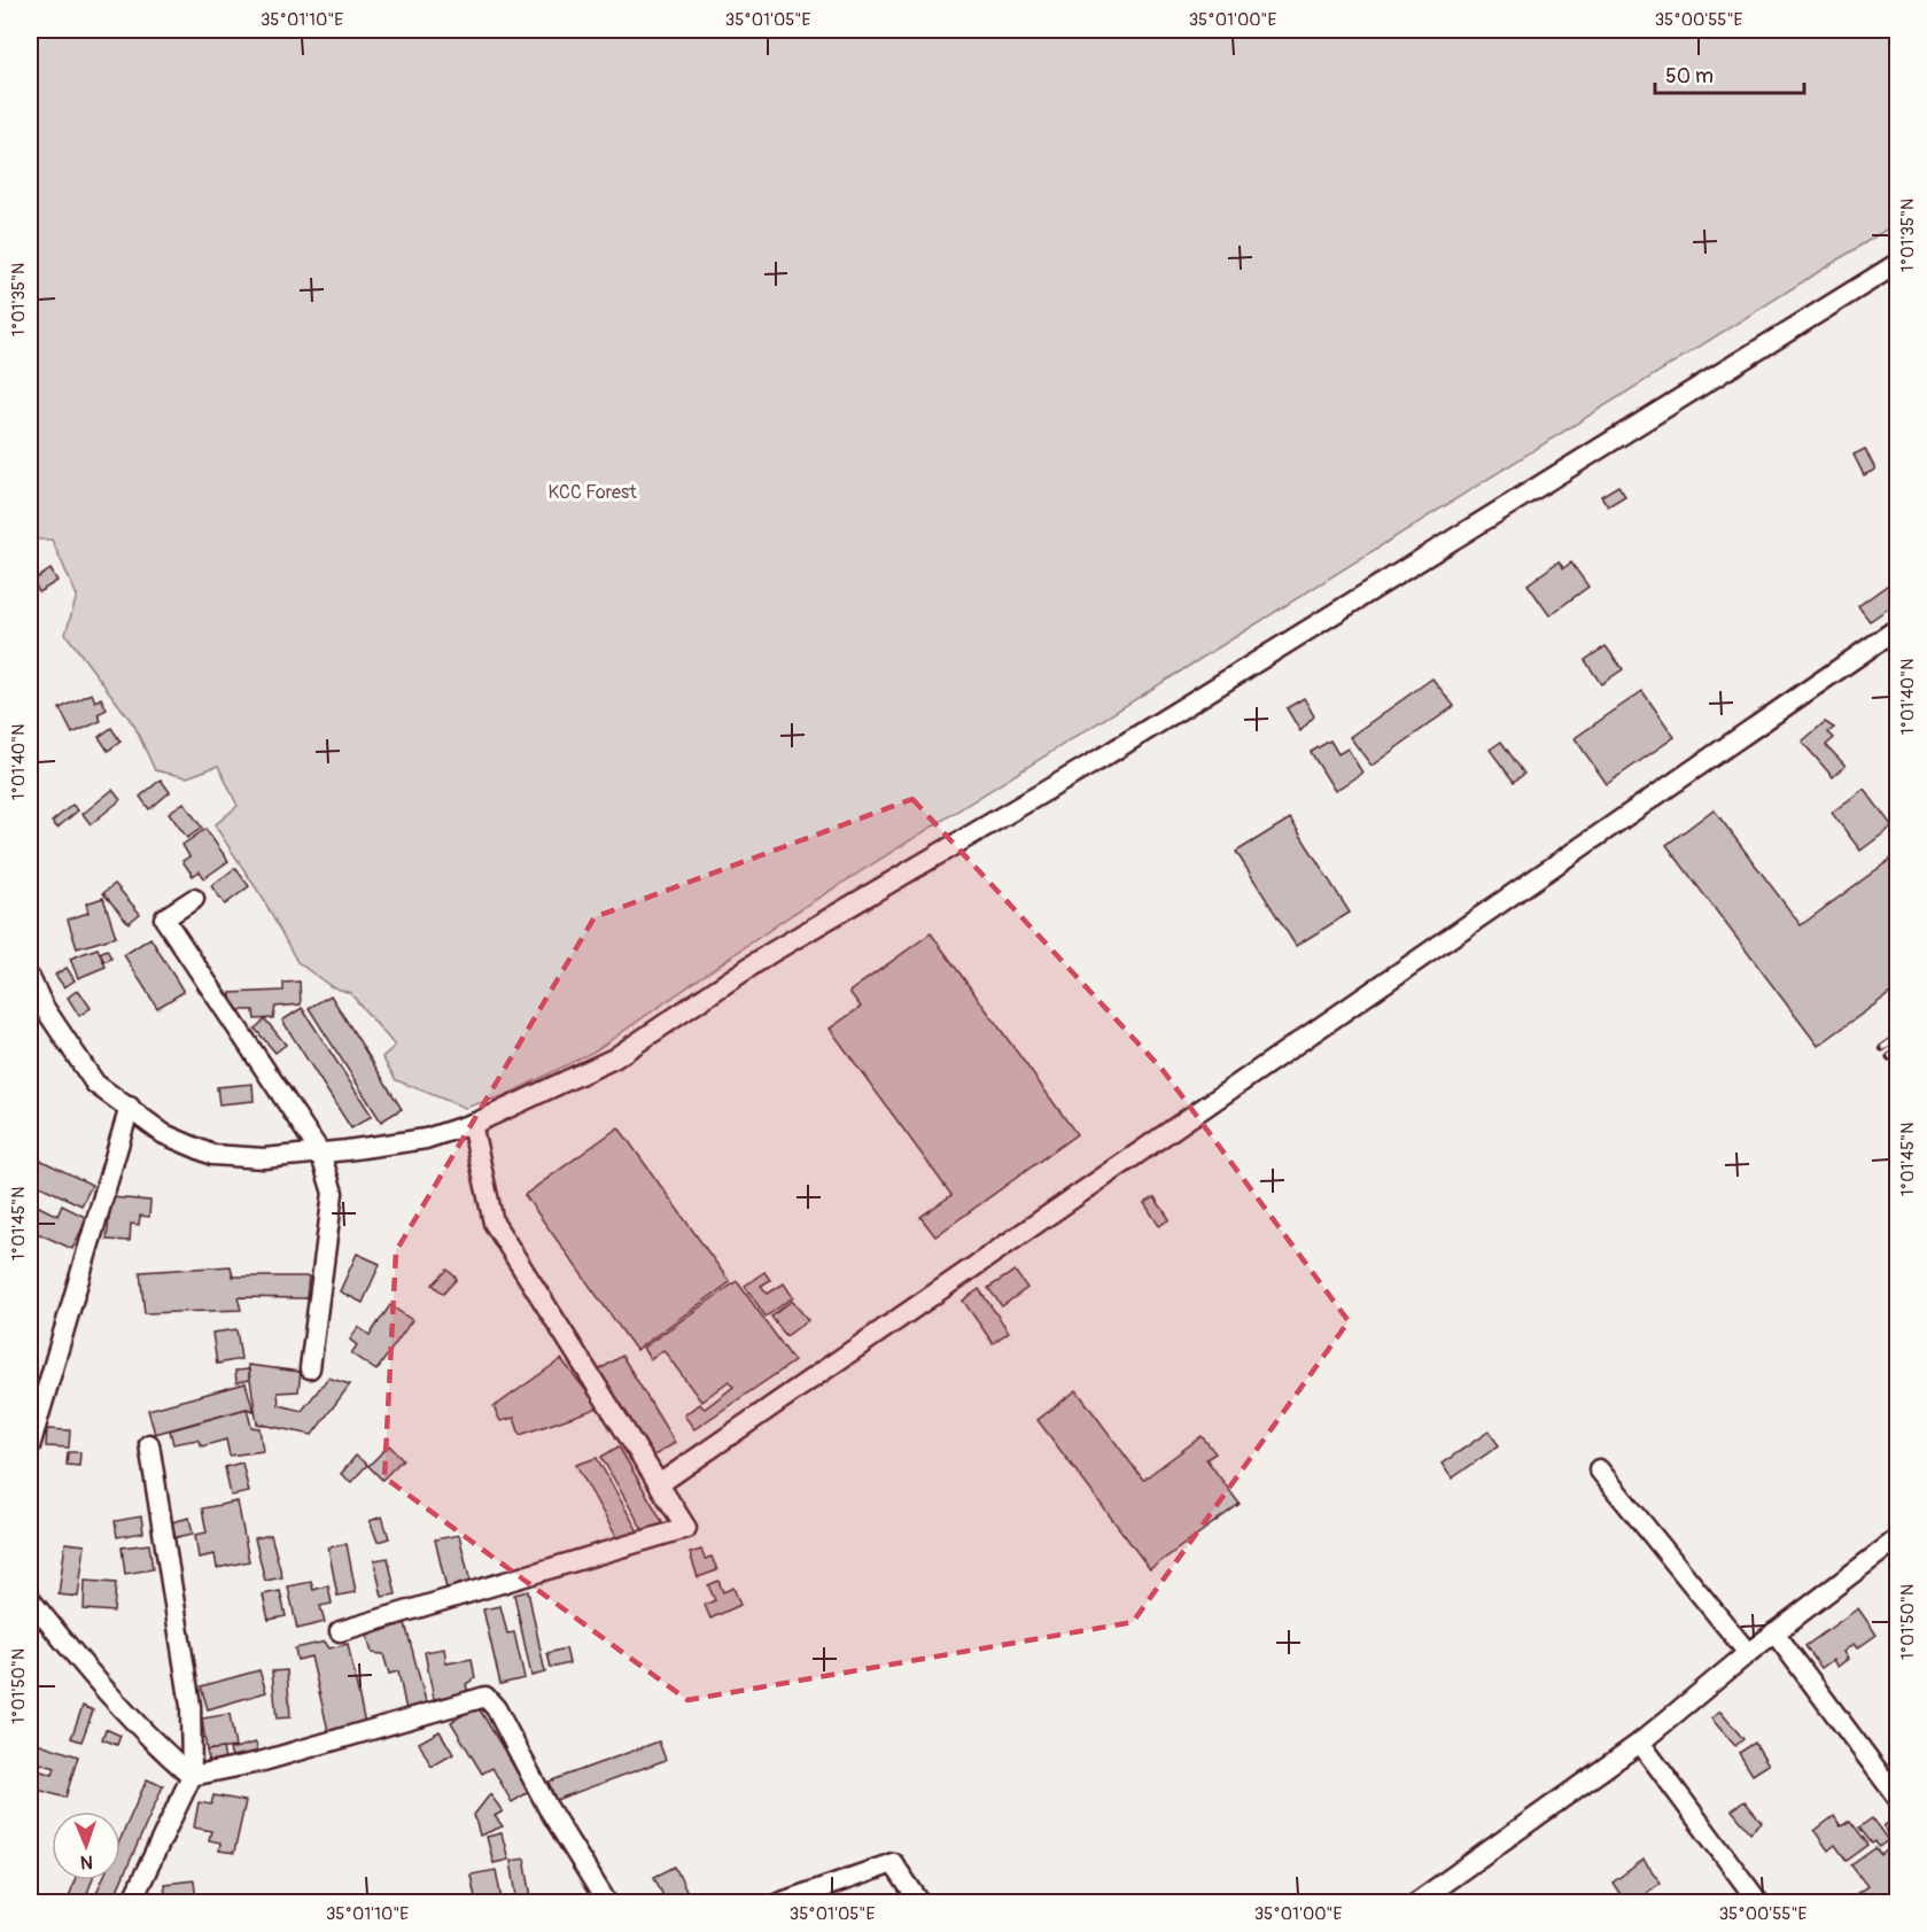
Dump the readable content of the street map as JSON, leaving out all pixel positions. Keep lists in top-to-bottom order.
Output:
{
  "parks": ["KCC Forest"],
  "scale_bar": "50 m",
  "north": "bottom",
  "coordinates": [
    "35°01'10\"E",
    "35°01'05\"E",
    "35°01'00\"E",
    "35°00'55\"E",
    "1°01'35\"N",
    "1°01'40\"N",
    "1°01'45\"N",
    "1°01'50\"N"
  ]
}
